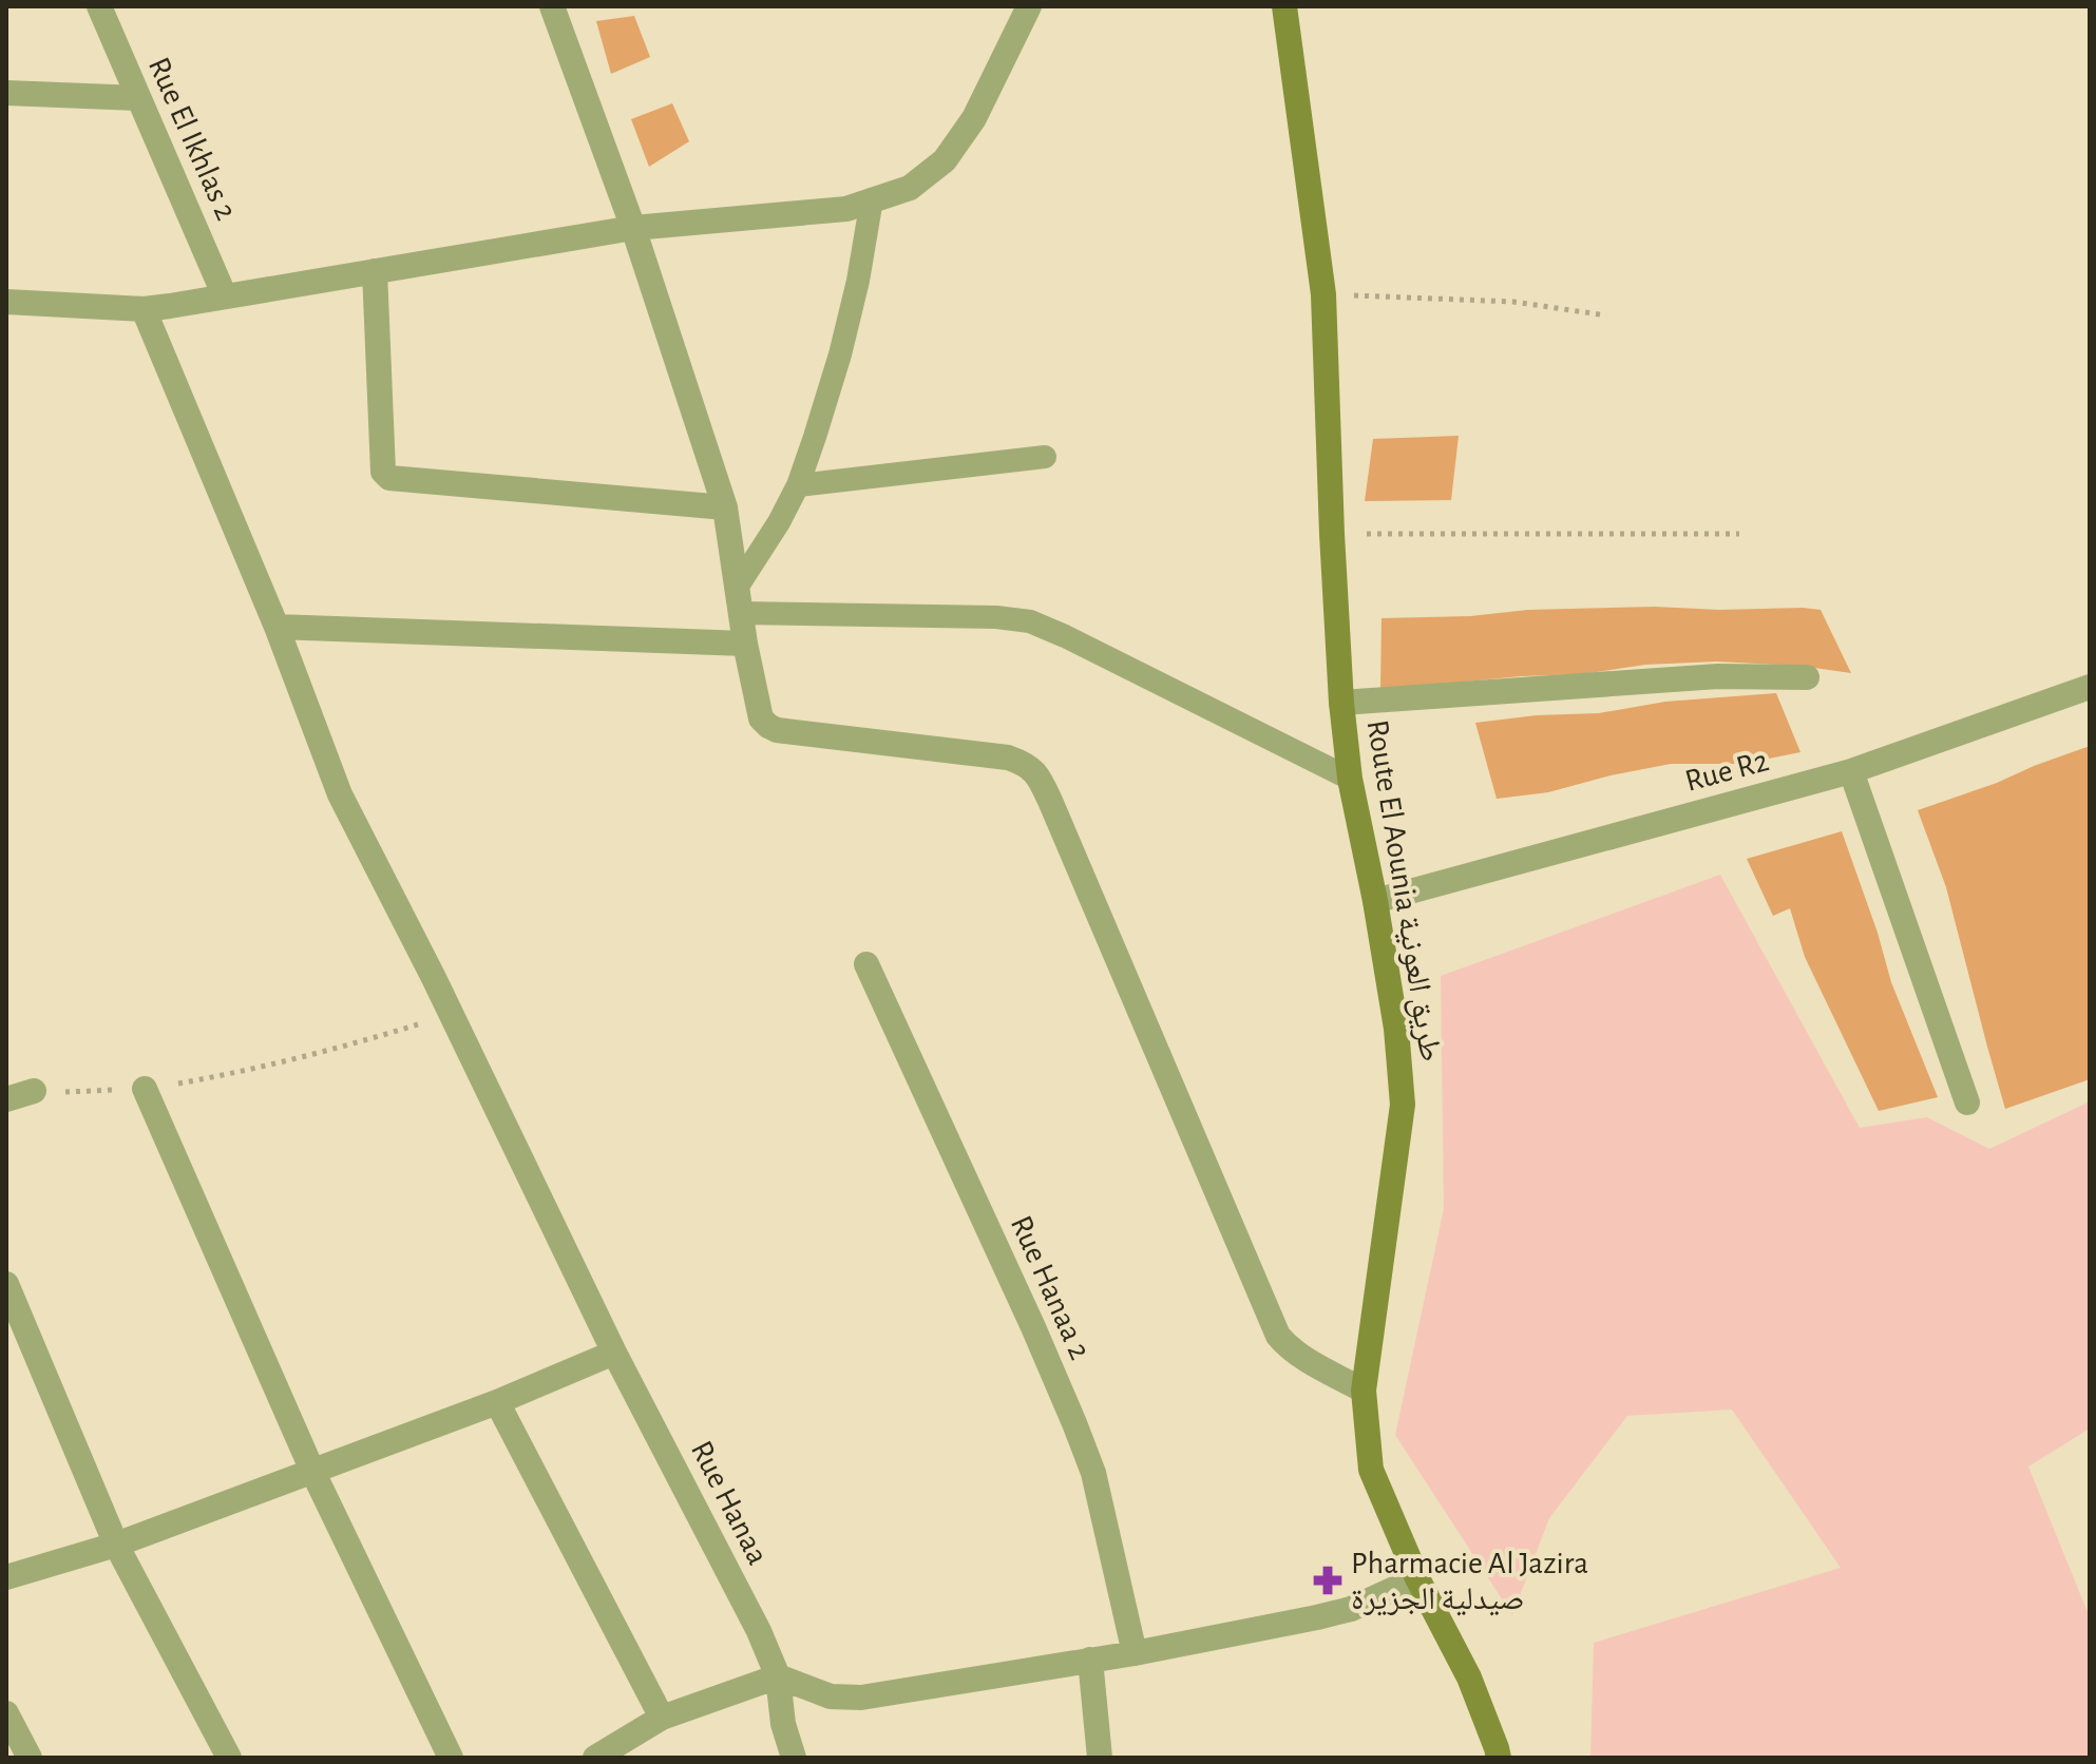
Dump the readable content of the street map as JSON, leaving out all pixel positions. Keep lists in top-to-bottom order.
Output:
{
  "streets": {
    "street": [
      "Rue El Ikhlas 2",
      "Rue R2",
      "Route El Aounia طريق العونية",
      "Rue Hanaa 2",
      "Rue Hanaa"
    ]
  },
  "crossings": [
    ["Rue R2", "Route El Aounia طريق العونية"]
  ],
  "places": {
    "pharmacy": ["Pharmacie Al Jazira صيدلية الجزيرة"]
  }
}
